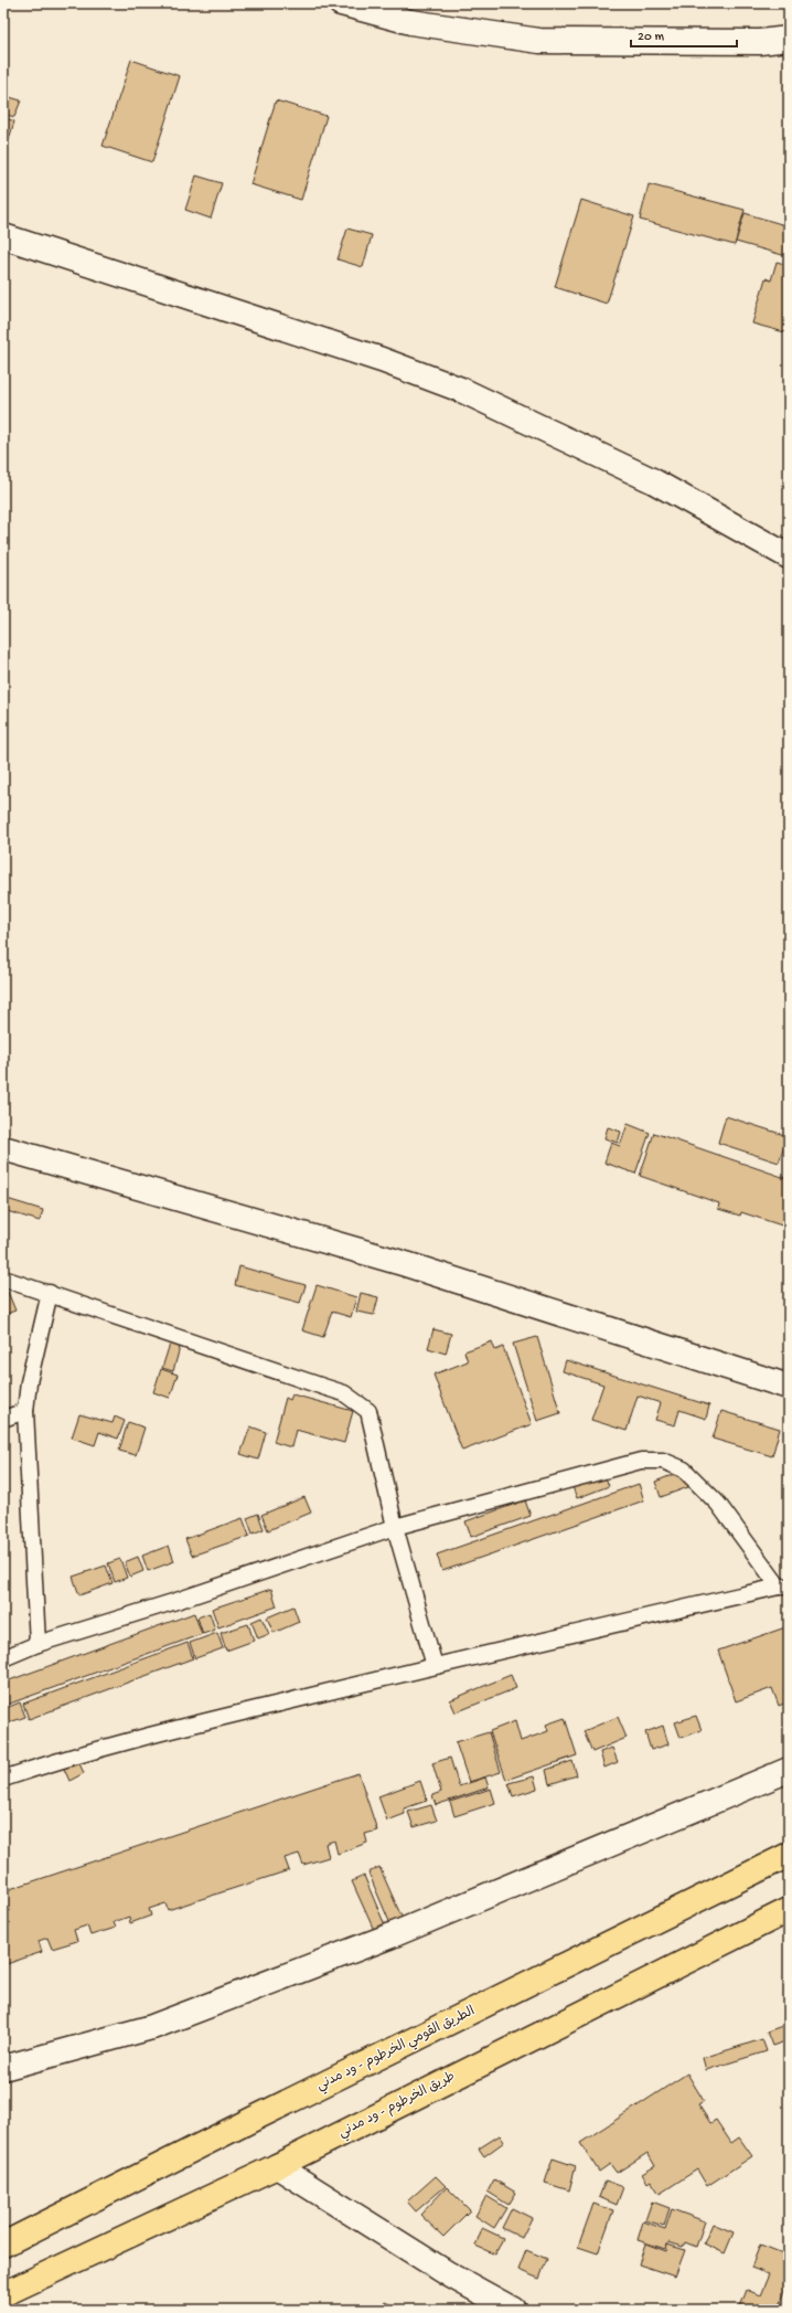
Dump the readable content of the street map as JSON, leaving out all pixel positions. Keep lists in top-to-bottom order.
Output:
{
  "streets": {
    "highway": ["الطريق القومي الخرطوم - ود مدني", "طريق الخرطوم - ود مدني"]
  },
  "scale_bar": "20 m"
}
